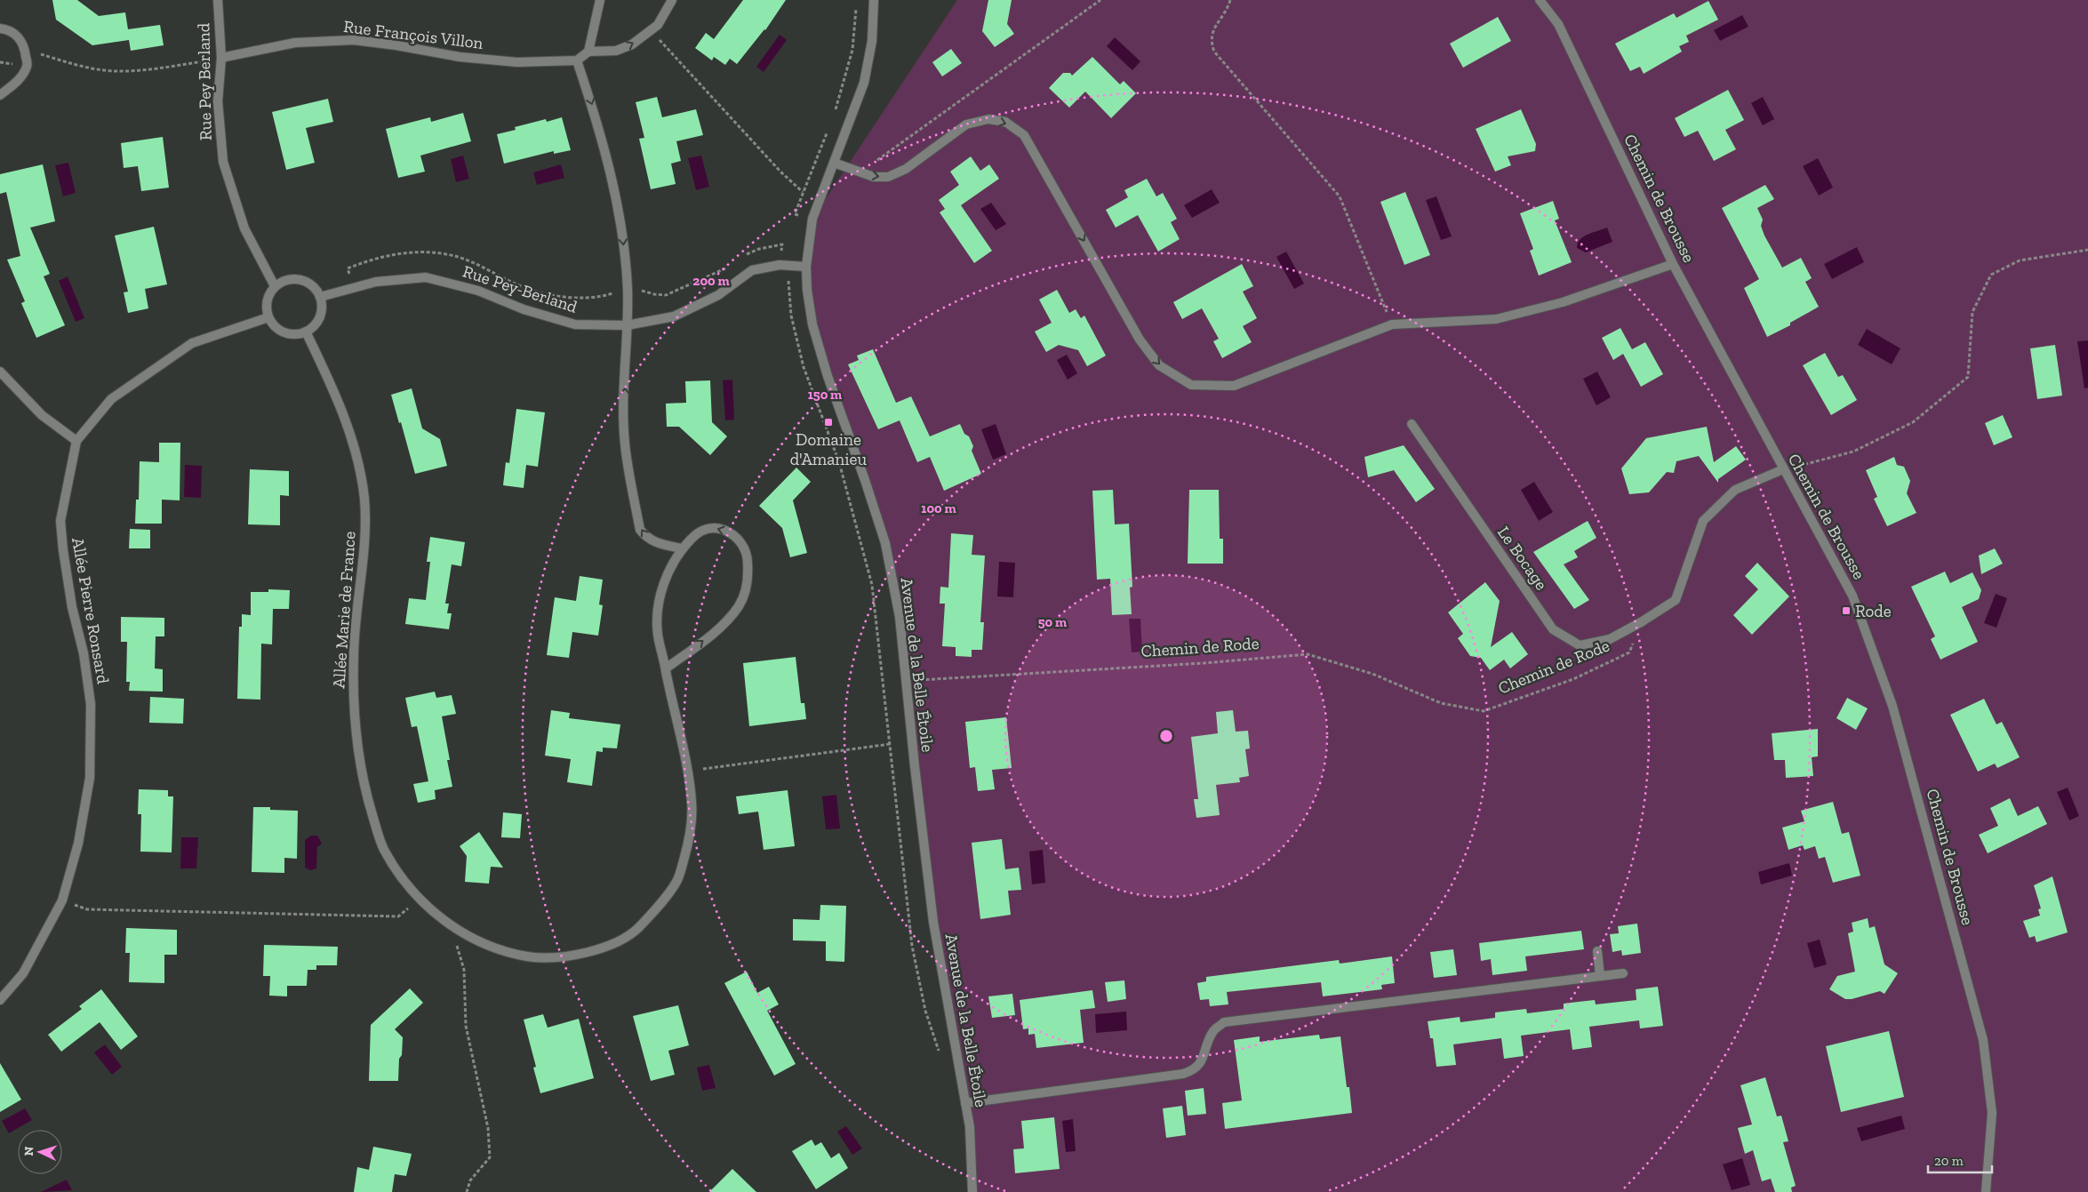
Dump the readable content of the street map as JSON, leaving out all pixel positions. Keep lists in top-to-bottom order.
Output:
{
  "streets": {
    "street": [
      "Rue François Villon",
      "Rue Pey Berland",
      "Chemin de Brousse",
      "Rue Pey-Berland",
      "Le Bocage",
      "Allée Marie de France",
      "Allée Pierre Ronsard",
      "Avenue de la Belle Étoile"
    ],
    "path": ["Chemin de Rode"]
  },
  "crossings": [
    ["Rue François Villon", "Rue Pey Berland"],
    ["Rue Pey Berland", "Rue Pey-Berland"],
    ["Rue Pey Berland", "Allée Marie de France"],
    ["Rue Pey Berland", "Allée Pierre Ronsard"],
    ["Rue Pey-Berland", "Allée Marie de France"],
    ["Rue Pey-Berland", "Allée Pierre Ronsard"],
    ["Rue Pey-Berland", "Avenue de la Belle Étoile"],
    ["Le Bocage", "Chemin de Rode"],
    ["Allée Marie de France", "Allée Pierre Ronsard"],
    ["Chemin de Rode", "Avenue de la Belle Étoile"]
  ],
  "places": {
    "transit": ["Domaine d'Amanieu", "Rode"]
  },
  "scale_bar": "20 m",
  "north": "left",
  "rings": [
    "200 m",
    "150 m",
    "100 m",
    "50 m"
  ]
}
